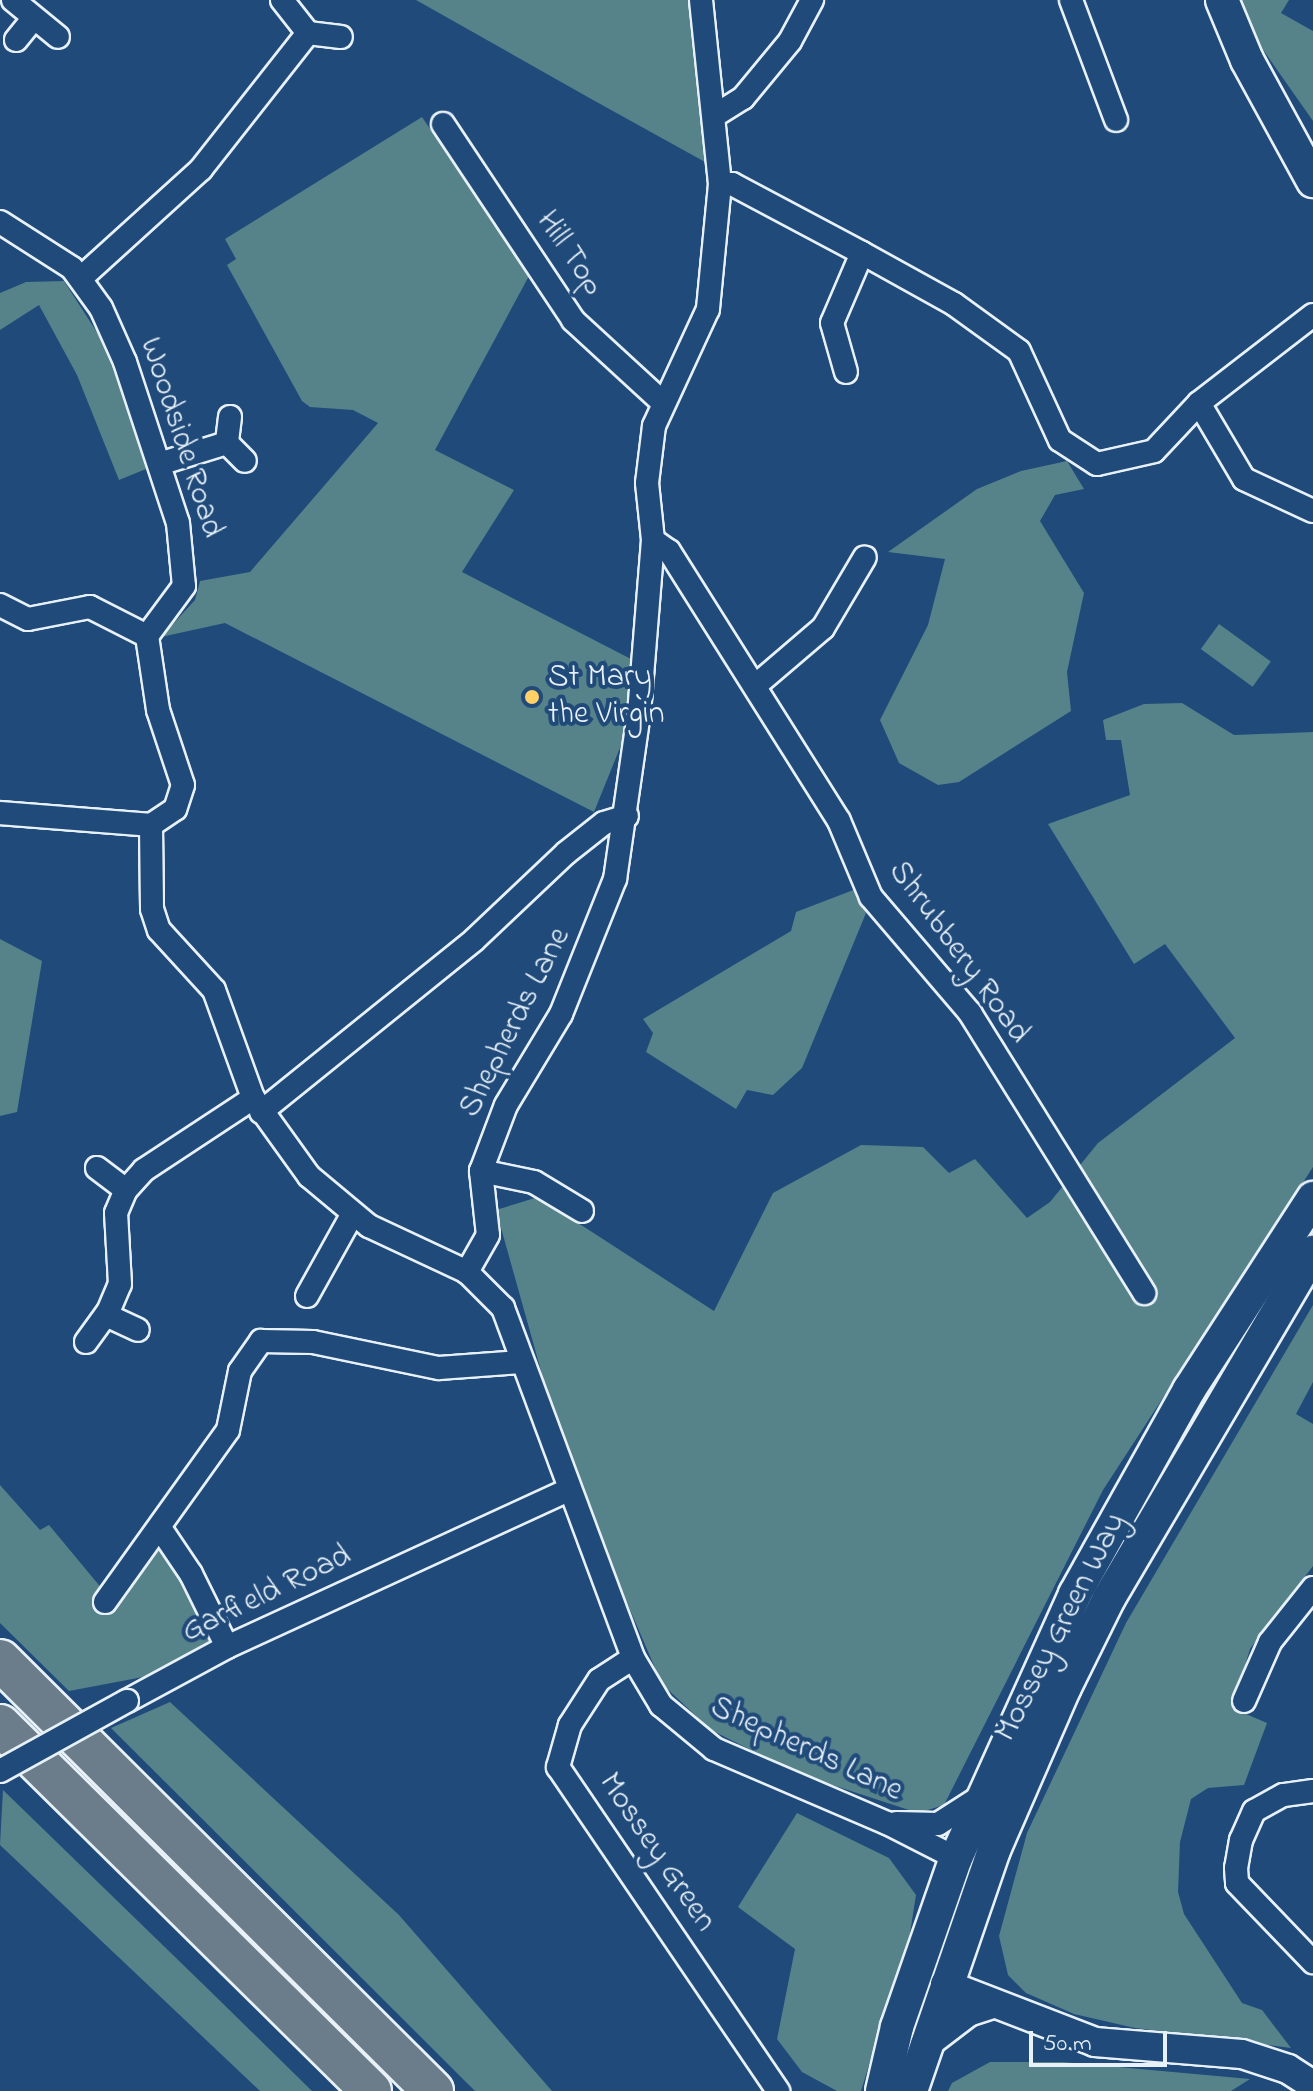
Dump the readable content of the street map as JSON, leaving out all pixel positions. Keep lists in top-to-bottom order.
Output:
{
  "streets": {
    "main road": ["Mossey Green Way"],
    "street": [
      "Hill Top",
      "Woodside Road",
      "Shrubbery Road",
      "Shepherds Lane",
      "Garfield Road",
      "Mossey Green"
    ]
  },
  "crossings": [
    ["Hill Top", "Shepherds Lane"],
    ["Shrubbery Road", "Shepherds Lane"],
    ["Shepherds Lane", "Garfield Road"],
    ["Shepherds Lane", "Mossey Green Way"],
    ["Shepherds Lane", "Mossey Green"]
  ],
  "places": ["St Mary the Virgin"],
  "scale_bar": "50 m"
}
